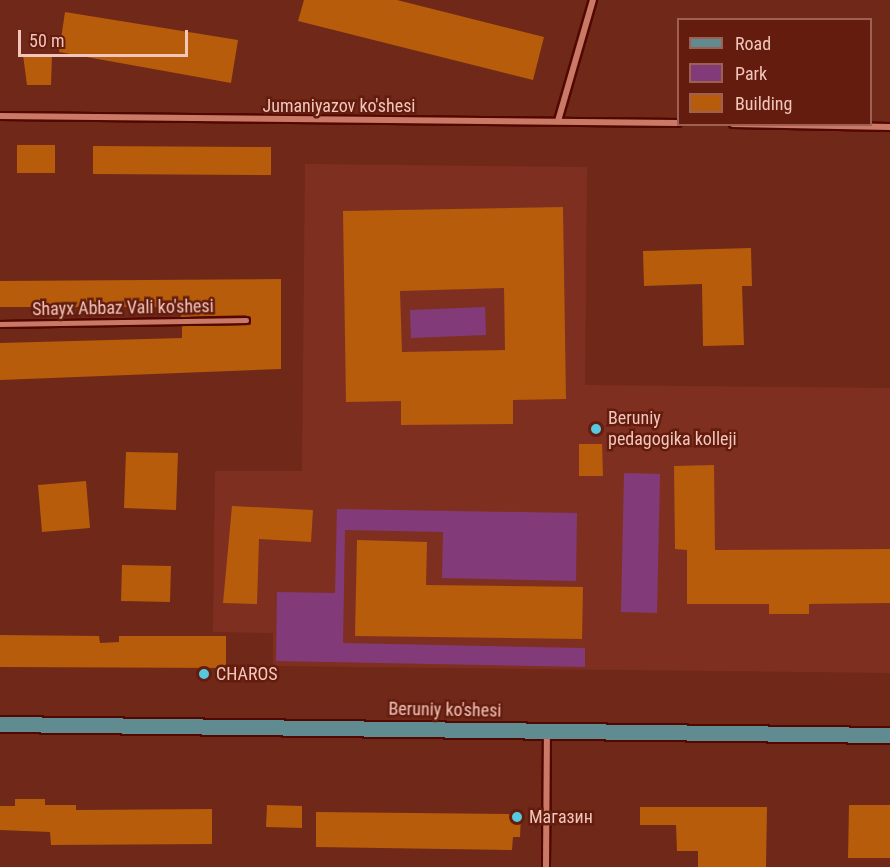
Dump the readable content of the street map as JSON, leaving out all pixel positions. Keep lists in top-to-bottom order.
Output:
{
  "streets": {
    "main road": ["Beruniy ko'shesi"],
    "street": ["Jumaniyazov ko'shesi"],
    "lane": ["Shayx Abbaz Vali ko'shesi"]
  },
  "places": ["Beruniy pedagogika kolleji", "CHAROS", "Магазин"],
  "legend": ["Road", "Park", "Building"],
  "scale_bar": "50 m"
}
